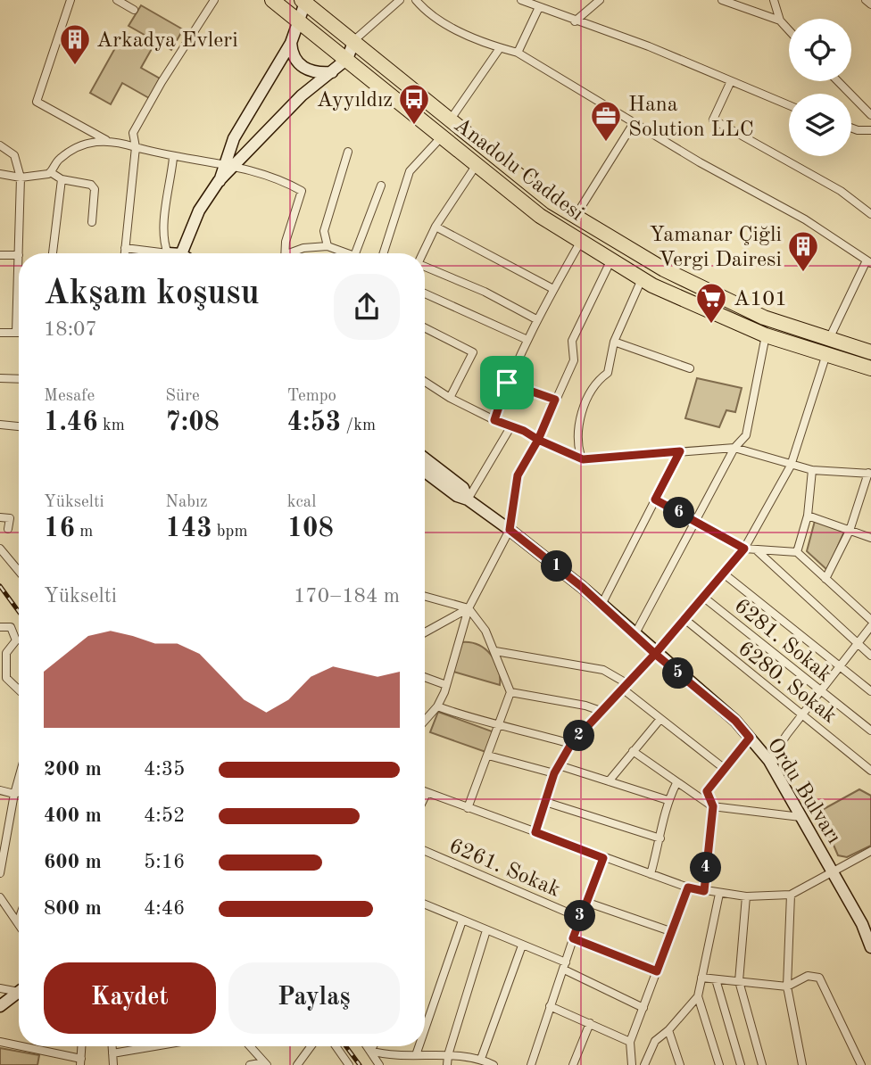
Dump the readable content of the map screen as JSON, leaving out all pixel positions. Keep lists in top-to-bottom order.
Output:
{
  "streets": {
    "highway": ["Anadolu Caddesi"],
    "main road": ["Ordu Bulvarı"],
    "street": ["6281. Sokak", "6280. Sokak", "6261. Sokak"]
  },
  "places": {
    "building": ["Arkadya Evleri", "Yamanar Çiğli Vergi Dairesi"],
    "bus stop": ["Ayyıldız"],
    "office": ["Hana Solution LLC"],
    "supermarket": ["A101"]
  },
  "page": {
    "heading": ["Akşam koşusu", "18:07"],
    "stats": [
      ["Mesafe", "1.46 km"],
      ["Süre", "7:08"],
      ["Tempo", "4:53 /km"],
      ["Yükselti", "16 m"],
      ["Nabız", "143 bpm"],
      ["kcal", "108"]
    ],
    "pins": [
      "6",
      "1",
      "5",
      "2",
      "4",
      "3"
    ],
    "chart": ["Yükselti", "170–184 m"],
    "list": [
      {
        "name": "200 m",
        "note": "4:35"
      },
      {
        "name": "400 m",
        "note": "4:52"
      },
      {
        "name": "600 m",
        "note": "5:16"
      },
      {
        "name": "800 m",
        "note": "4:46"
      }
    ],
    "buttons": ["Kaydet", "Paylaş"]
  }
}
